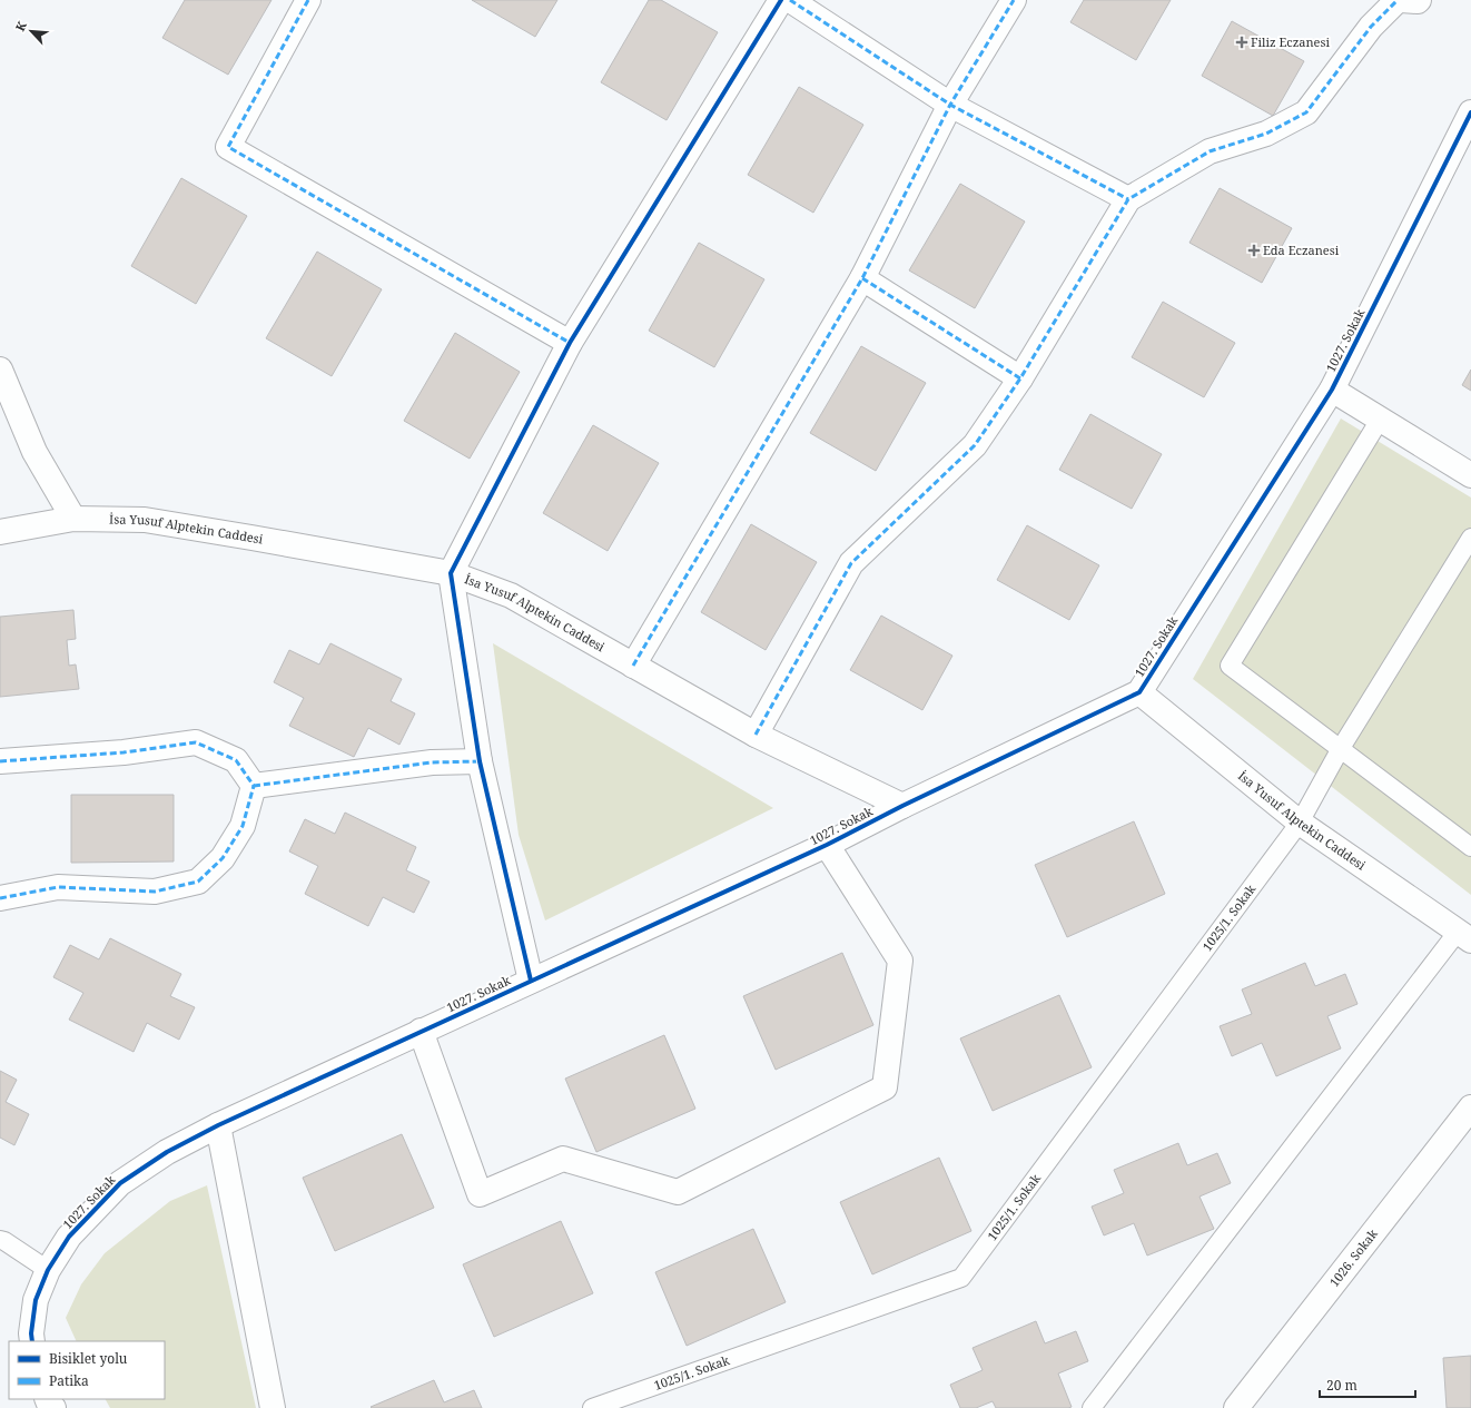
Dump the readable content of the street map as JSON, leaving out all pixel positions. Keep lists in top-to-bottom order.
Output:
{
  "streets": {
    "street": ["1027. Sokak", "İsa Yusuf Alptekin Caddesi", "1026. Sokak"],
    "lane": ["1025/1. Sokak"]
  },
  "crossings": [
    ["1027. Sokak", "İsa Yusuf Alptekin Caddesi"],
    ["İsa Yusuf Alptekin Caddesi", "1025/1. Sokak"]
  ],
  "places": {
    "health": ["Filiz Eczanesi", "Eda Eczanesi"]
  },
  "legend": ["Bisiklet yolu", "Patika"],
  "scale_bar": "20 m",
  "north": "top left"
}
